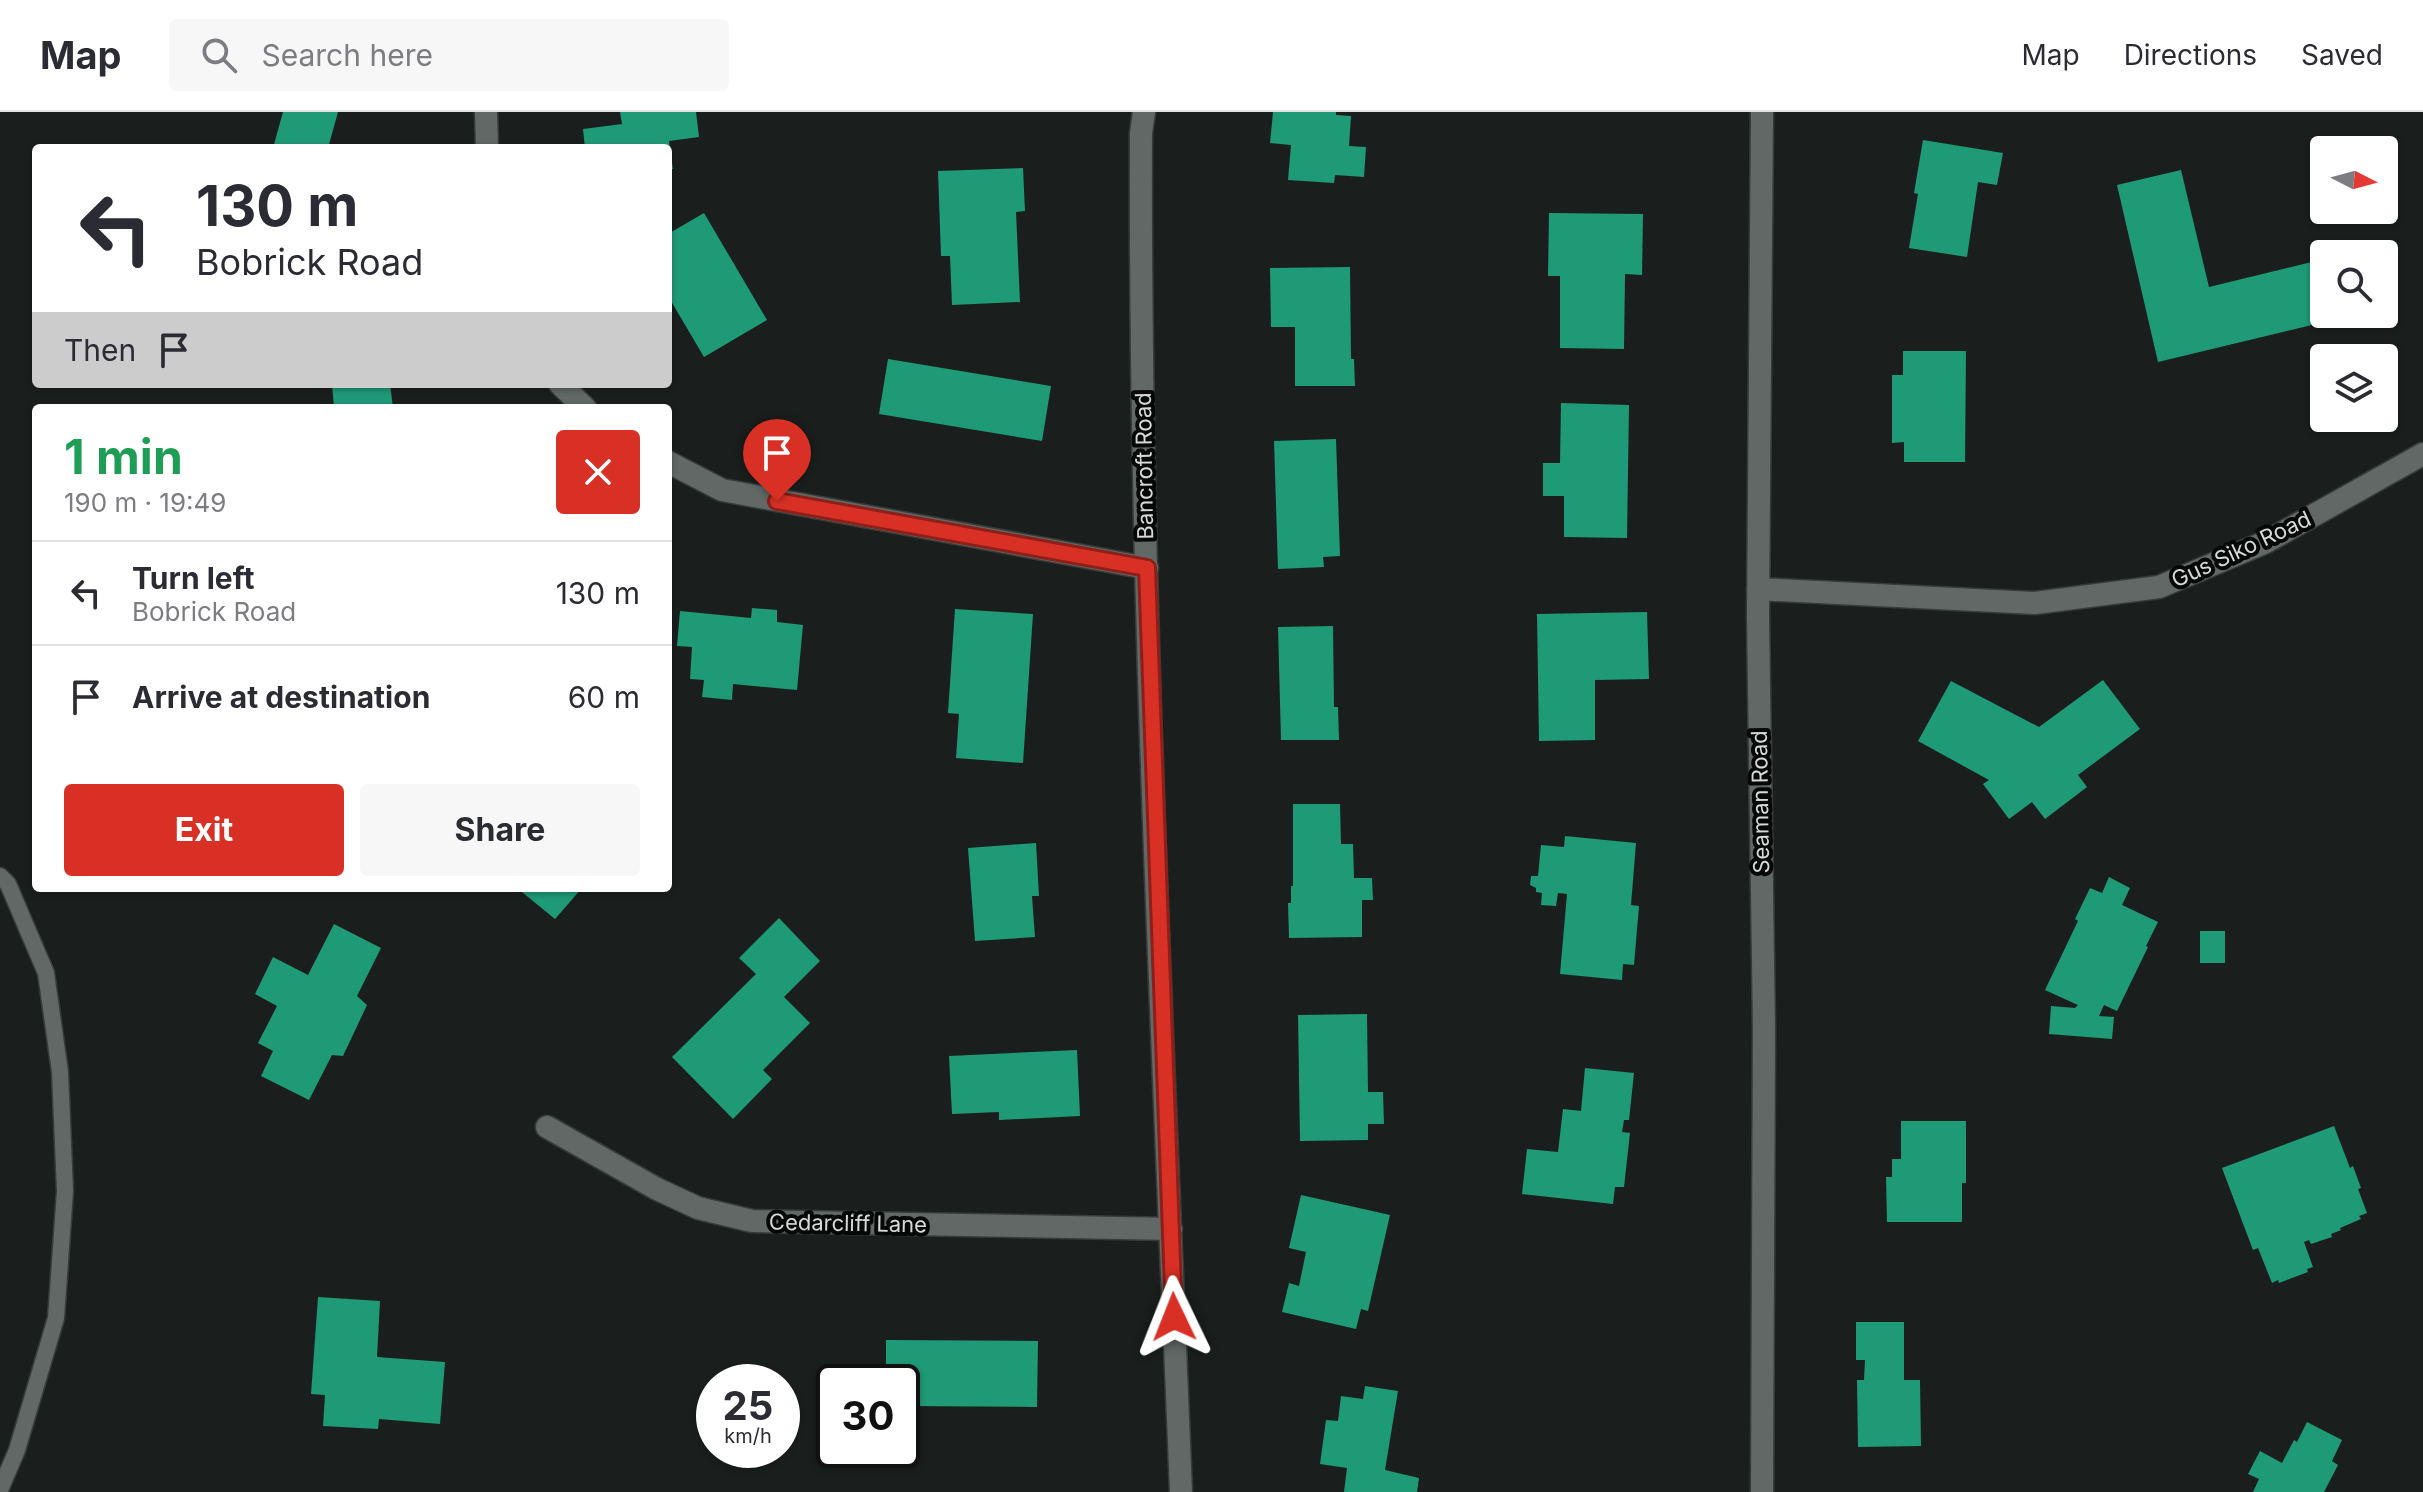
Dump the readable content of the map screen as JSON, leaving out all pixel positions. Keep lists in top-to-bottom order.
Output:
{
  "streets": {
    "street": [
      "Bancroft Road",
      "Gus Siko Road",
      "Seaman Road",
      "Cedarcliff Lane"
    ]
  },
  "crossings": [
    ["Bancroft Road", "Cedarcliff Lane"],
    ["Gus Siko Road", "Seaman Road"]
  ],
  "north": "right",
  "page": {
    "header": "Map",
    "search": "Search here",
    "nav": ["Map", "Directions", "Saved"],
    "turn": ["130 m", "Bobrick Road"],
    "then": "Then",
    "heading": ["1 min", "190 m · 19:49"],
    "list": [
      {
        "name": "Turn left",
        "note": "Bobrick Road",
        "value": "130 m"
      },
      {
        "name": "Arrive at destination",
        "value": "60 m"
      }
    ],
    "buttons": ["Exit", "Share"],
    "speed": "25 km/h",
    "limit": "30"
  }
}
